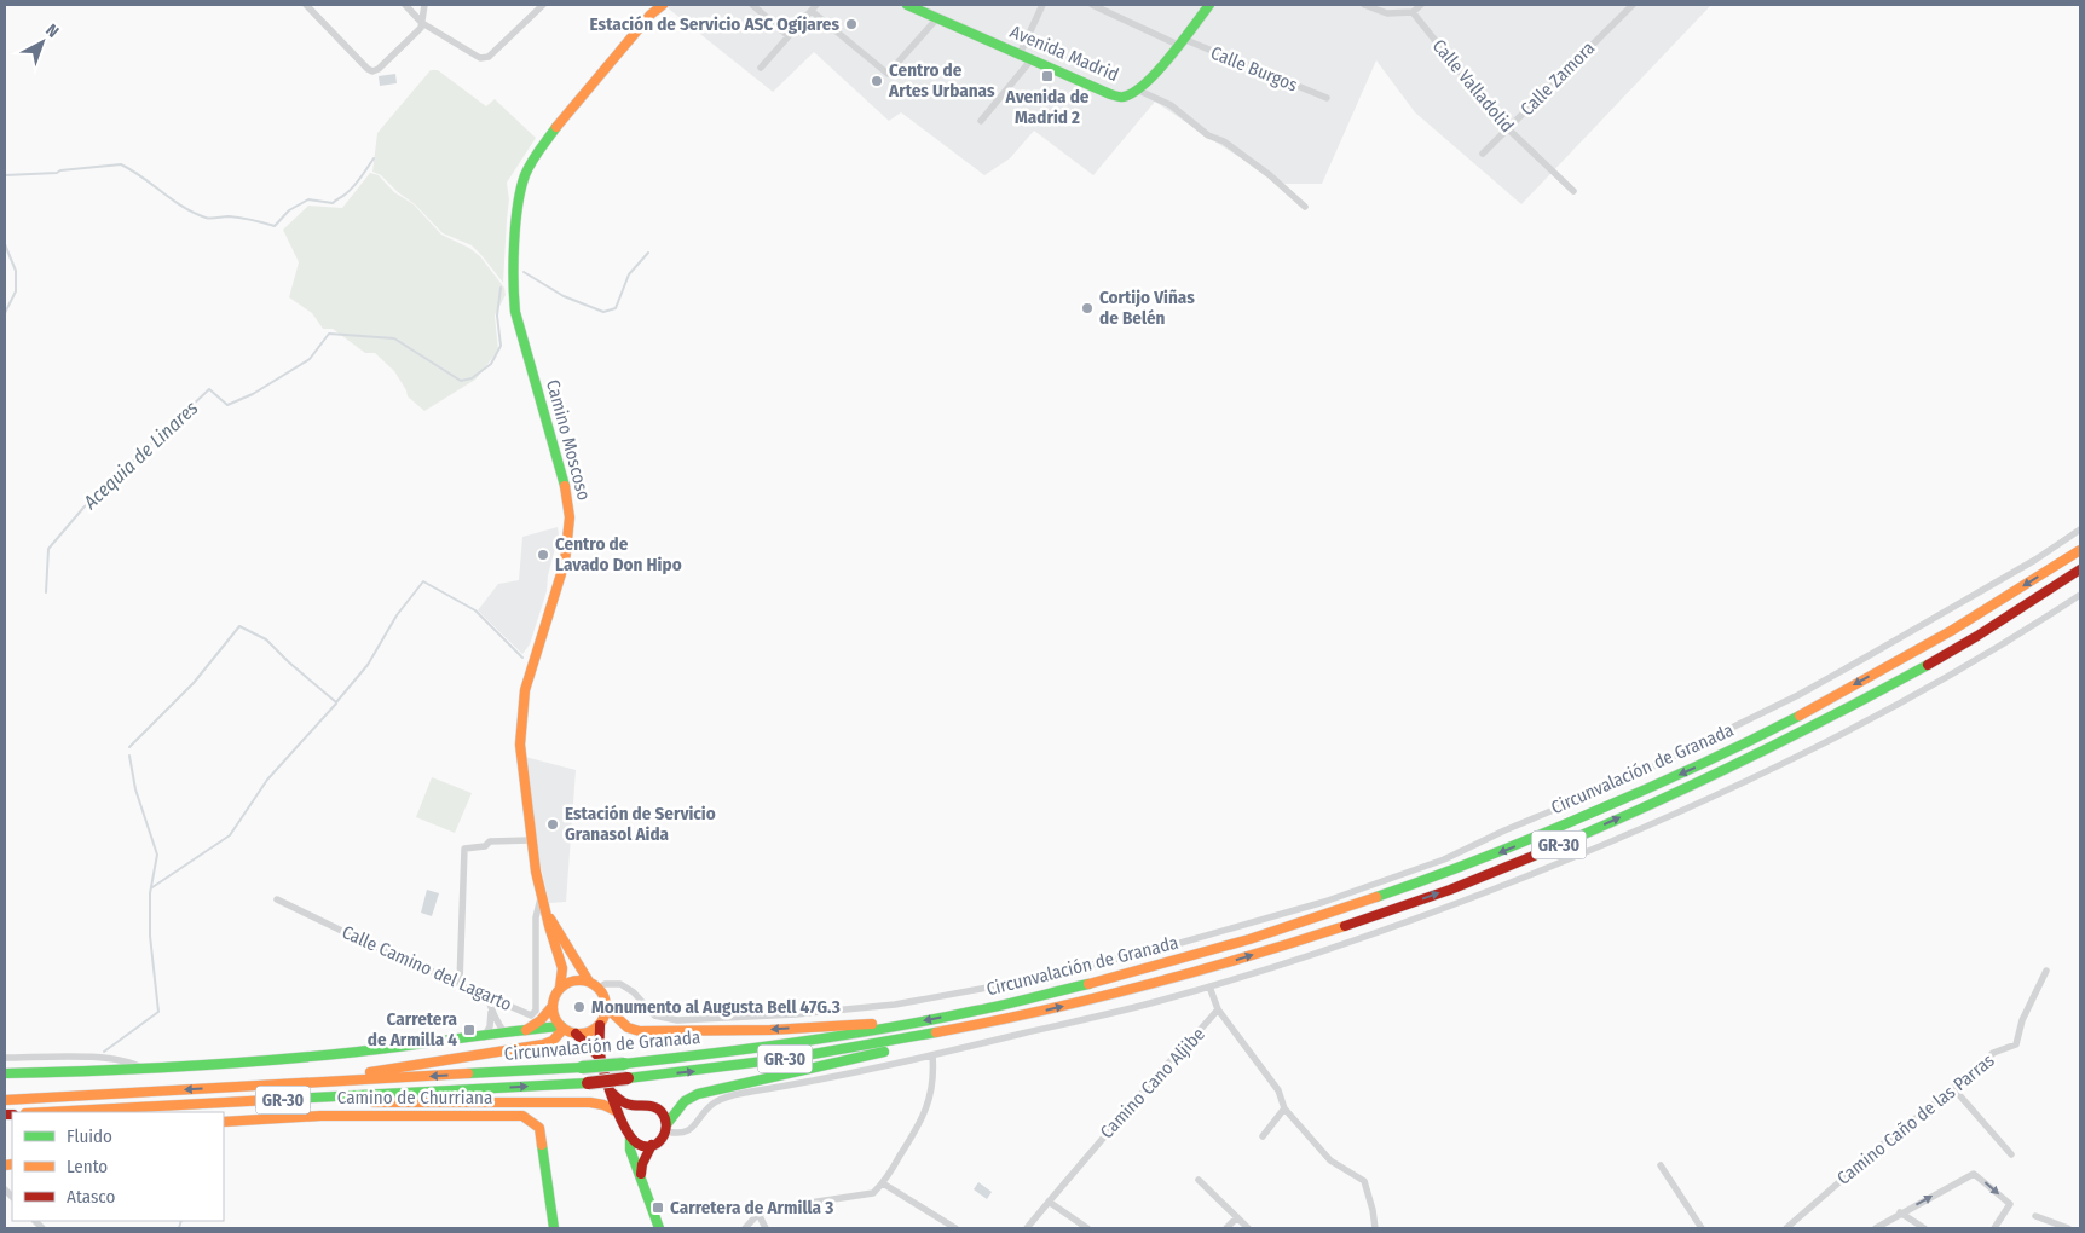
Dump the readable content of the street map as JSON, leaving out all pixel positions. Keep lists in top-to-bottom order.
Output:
{
  "streets": {
    "main road": [
      "Avenida Madrid",
      "Camino Moscoso",
      "Circunvalación de Granada",
      "GR-30",
      "Camino de Churriana"
    ],
    "street": [
      "Calle Burgos",
      "Calle Zamora",
      "Calle Valladolid",
      "Calle Camino del Lagarto",
      "Camino Cano Aljibe",
      "Camino Caño de las Parras"
    ]
  },
  "crossings": [
    ["Avenida Madrid", "Calle Burgos"],
    ["Calle Zamora", "Calle Valladolid"],
    ["Camino Moscoso", "Calle Camino del Lagarto"]
  ],
  "water": ["Acequia de Linares"],
  "places": {
    "other": [
      "Estación de Servicio ASC Ogíjares",
      "Centro de Artes Urbanas",
      "Cortijo Viñas de Belén",
      "Centro de Lavado Don Hipo",
      "Estación de Servicio Granasol Aida",
      "Monumento al Augusta Bell 47G.3"
    ],
    "transit": ["Avenida de Madrid 2", "Carretera de Armilla 4", "Carretera de Armilla 3"]
  },
  "legend": ["Fluido", "Lento", "Atasco"],
  "north": "top right"
}
